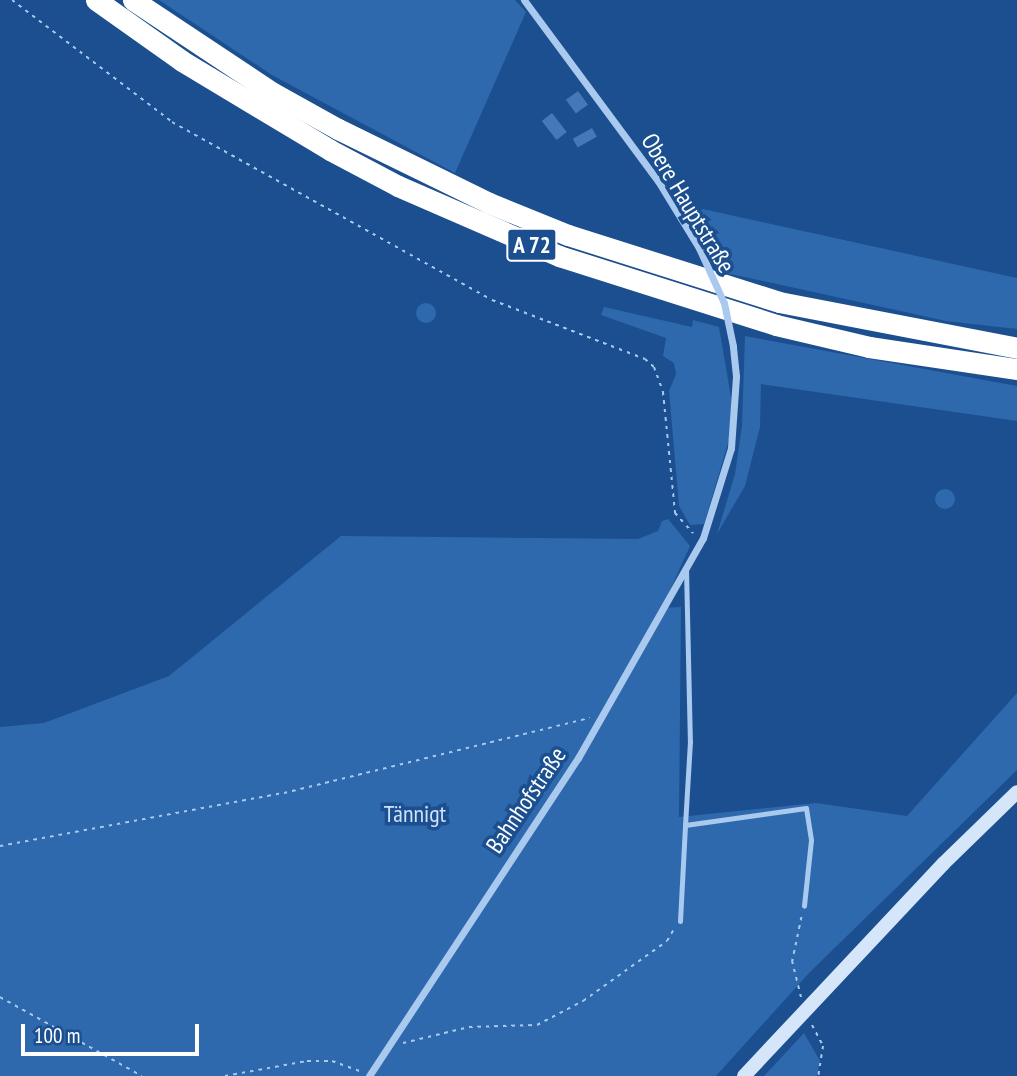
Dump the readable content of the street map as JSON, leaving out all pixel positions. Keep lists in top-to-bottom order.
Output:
{
  "streets": {
    "highway": ["A 72"],
    "street": ["Obere Hauptstraße", "Bahnhofstraße"]
  },
  "crossings": [
    ["Obere Hauptstraße", "Bahnhofstraße"]
  ],
  "parks": ["Tännigt"],
  "scale_bar": "100 m"
}
